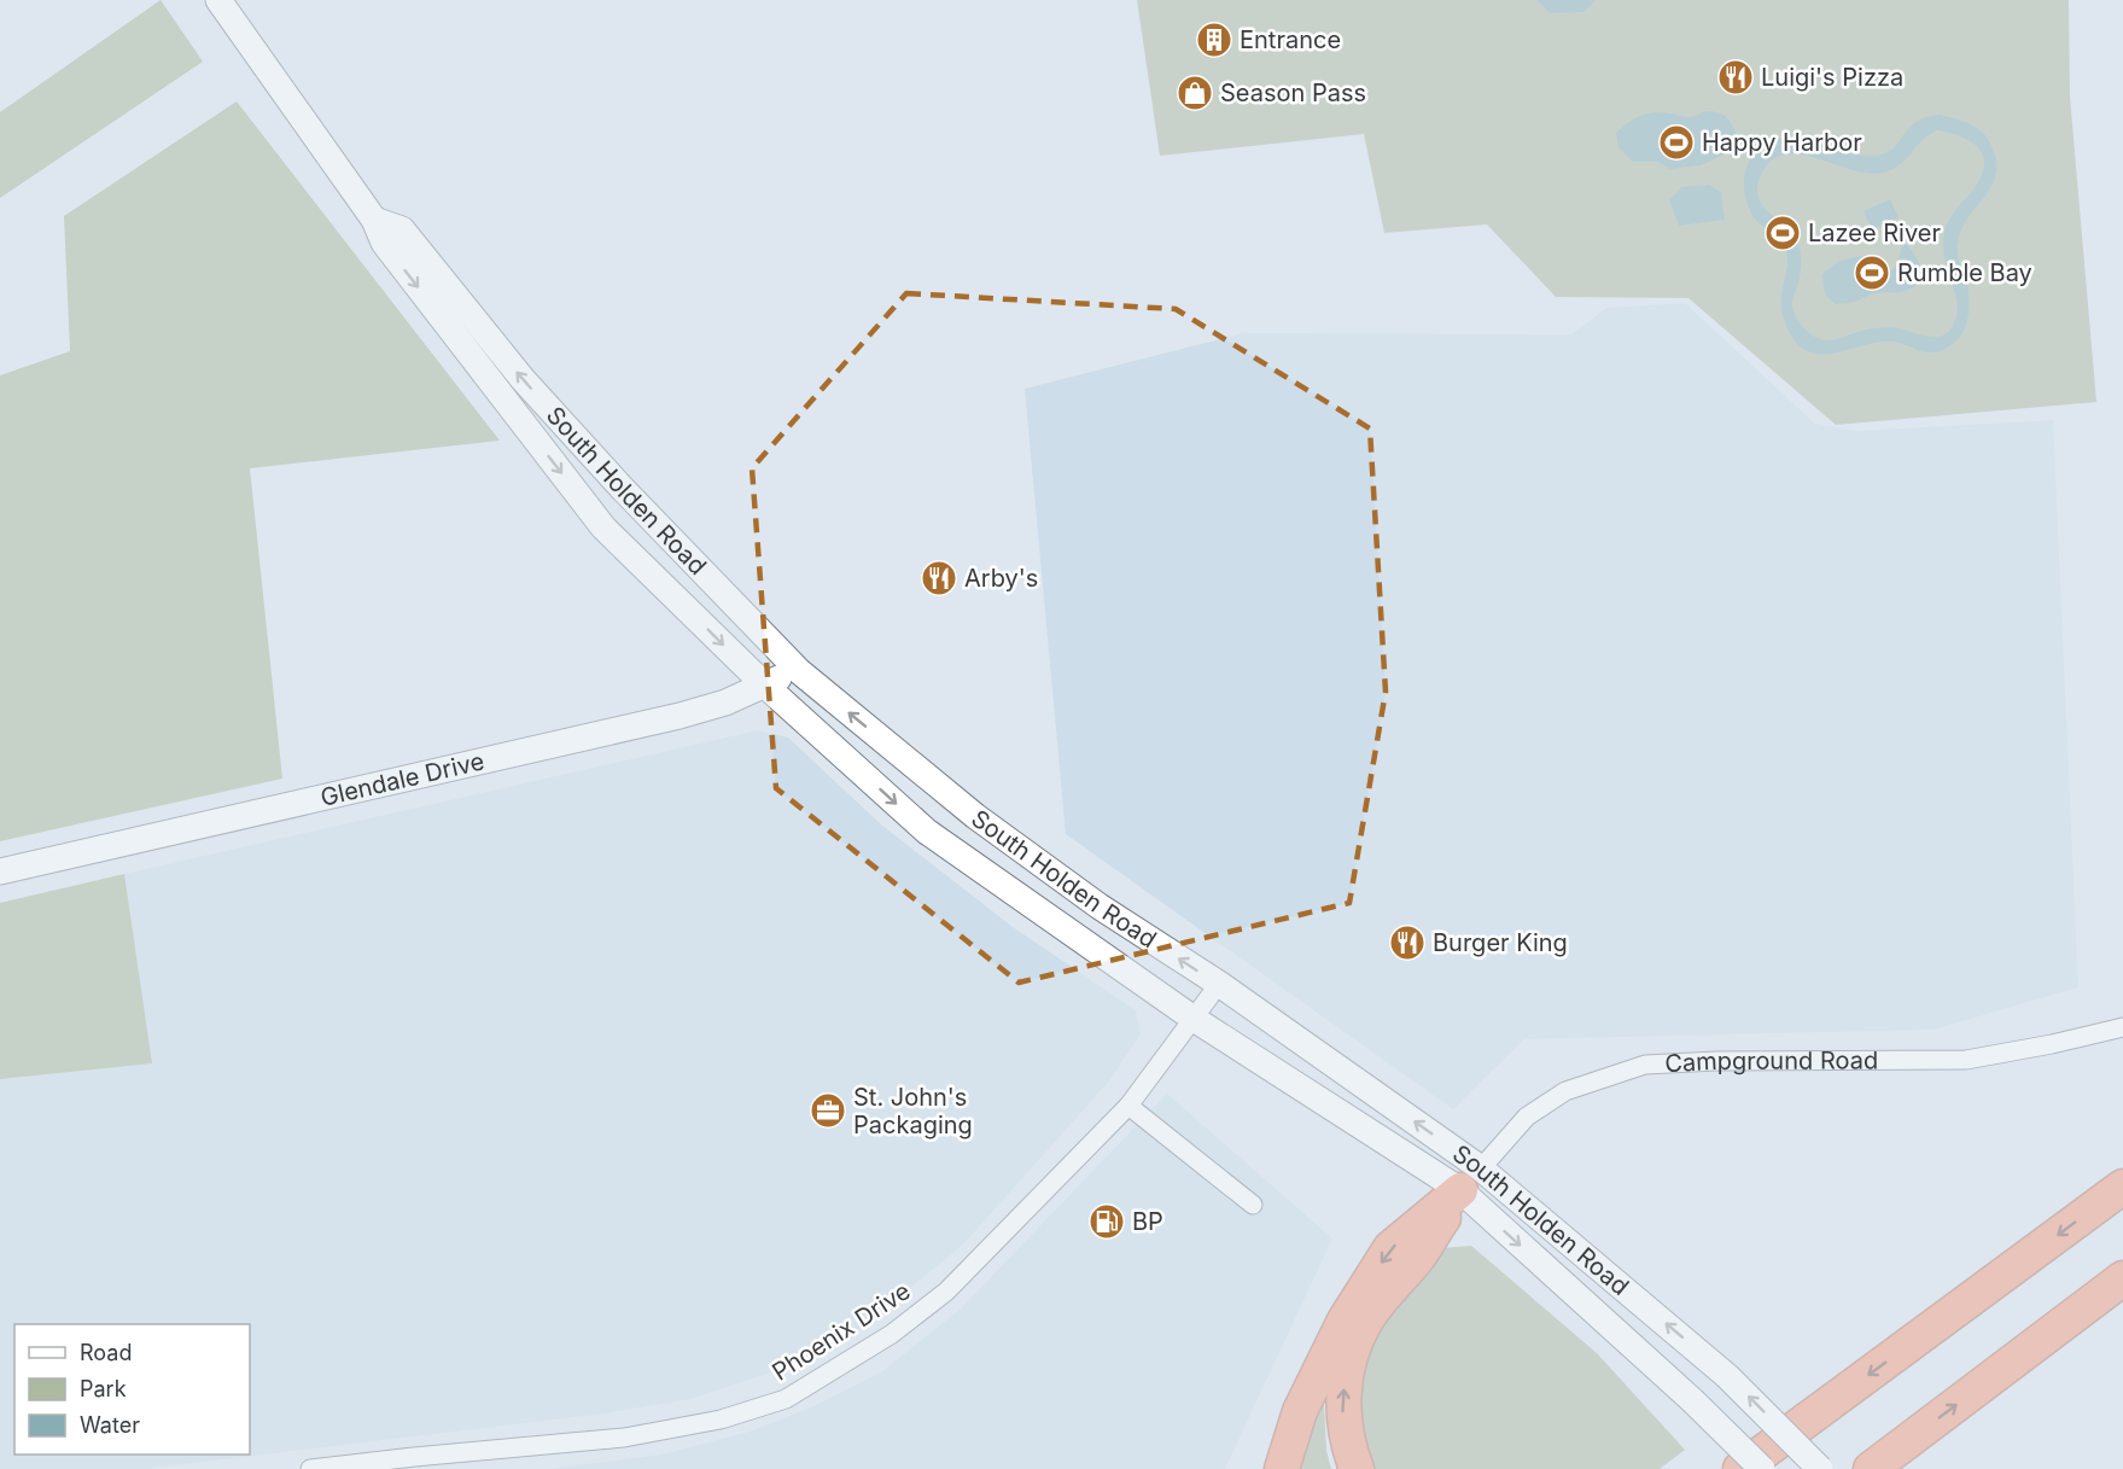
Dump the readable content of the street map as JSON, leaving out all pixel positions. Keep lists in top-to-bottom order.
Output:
{
  "streets": {
    "street": [
      "South Holden Road",
      "Glendale Drive",
      "Campground Road",
      "Phoenix Drive"
    ]
  },
  "crossings": [
    ["South Holden Road", "Glendale Drive"],
    ["South Holden Road", "Campground Road"],
    ["South Holden Road", "Phoenix Drive"]
  ],
  "places": {
    "building": ["Entrance"],
    "restaurant": ["Luigi's Pizza", "Arby's", "Burger King"],
    "shop": ["Season Pass"],
    "sports": ["Happy Harbor", "Lazee River", "Rumble Bay"],
    "office": ["St. John's Packaging"],
    "fuel station": ["BP"]
  },
  "legend": ["Road", "Park", "Water"]
}
